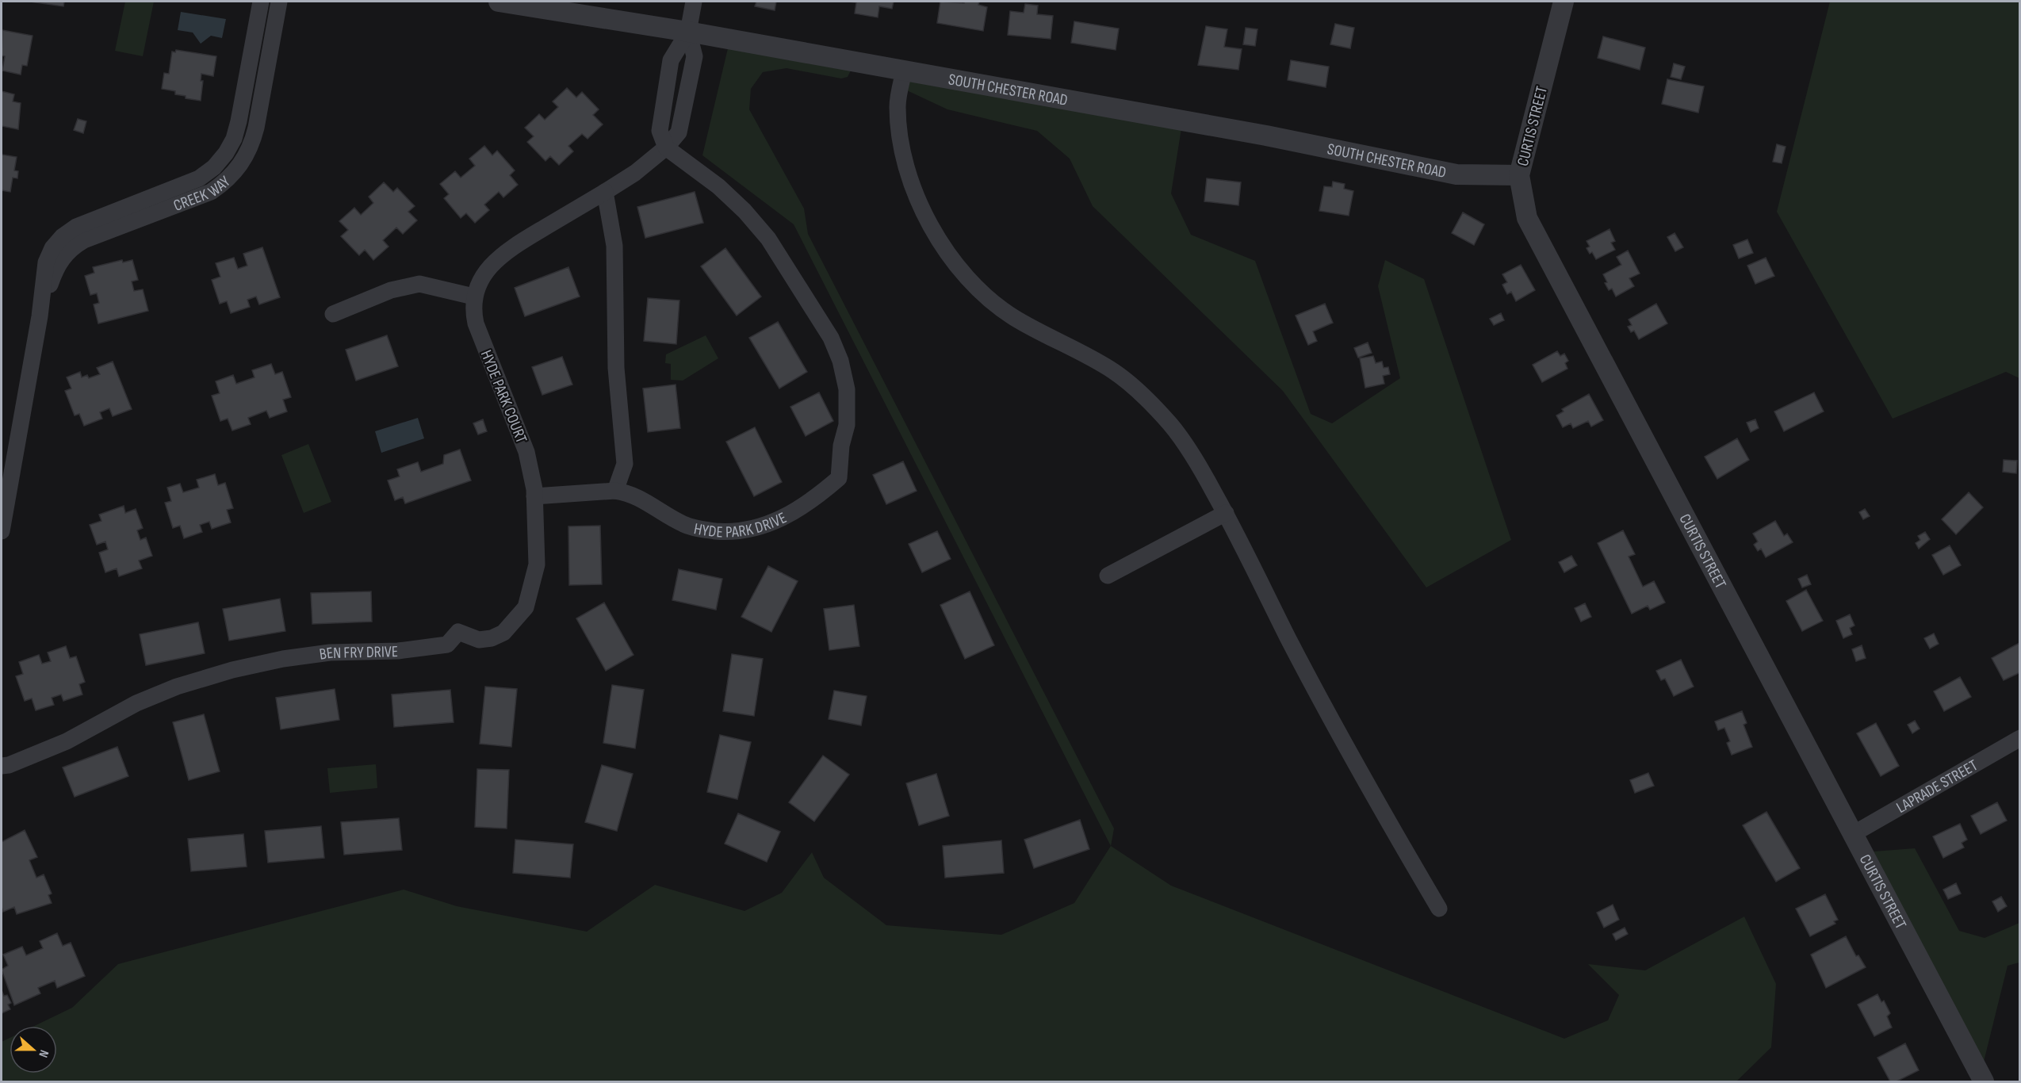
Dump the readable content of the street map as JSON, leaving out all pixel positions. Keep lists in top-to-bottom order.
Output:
{
  "streets": {
    "street": [
      "SOUTH CHESTER ROAD",
      "CURTIS STREET",
      "CREEK WAY",
      "HYDE PARK COURT",
      "HYDE PARK DRIVE",
      "BEN FRY DRIVE",
      "LAPRADE STREET"
    ]
  },
  "crossings": [
    ["SOUTH CHESTER ROAD", "CURTIS STREET"],
    ["CURTIS STREET", "LAPRADE STREET"],
    ["HYDE PARK COURT", "BEN FRY DRIVE"]
  ],
  "north": "right"
}
